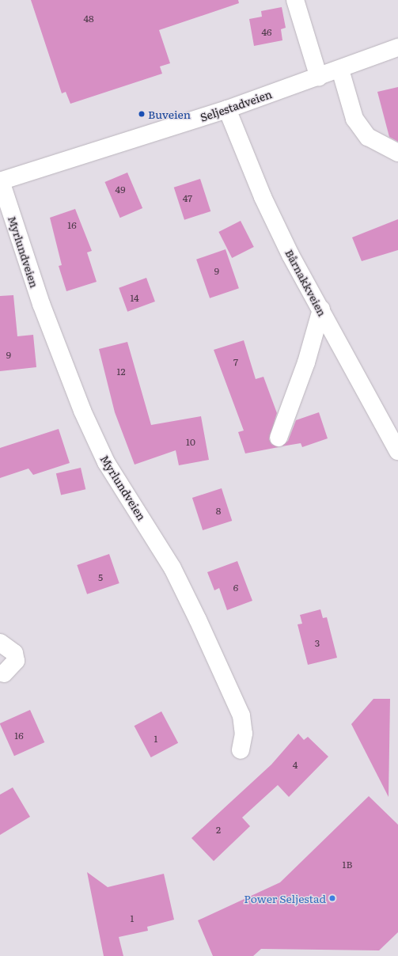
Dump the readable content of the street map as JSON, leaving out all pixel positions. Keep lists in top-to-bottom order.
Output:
{
  "streets": {
    "street": ["Seljestadveien", "Myrlundveien", "Bårnakkveien"]
  },
  "crossings": [
    ["Seljestadveien", "Myrlundveien"],
    ["Seljestadveien", "Bårnakkveien"]
  ],
  "places": ["Buveien", "Power Seljestad"],
  "house_numbers": [
    "48",
    "46",
    "49",
    "47",
    "16",
    "9",
    "14",
    "9",
    "7",
    "12",
    "10",
    "8",
    "5",
    "6",
    "3",
    "16",
    "1",
    "4",
    "2",
    "1B",
    "1"
  ]
}
